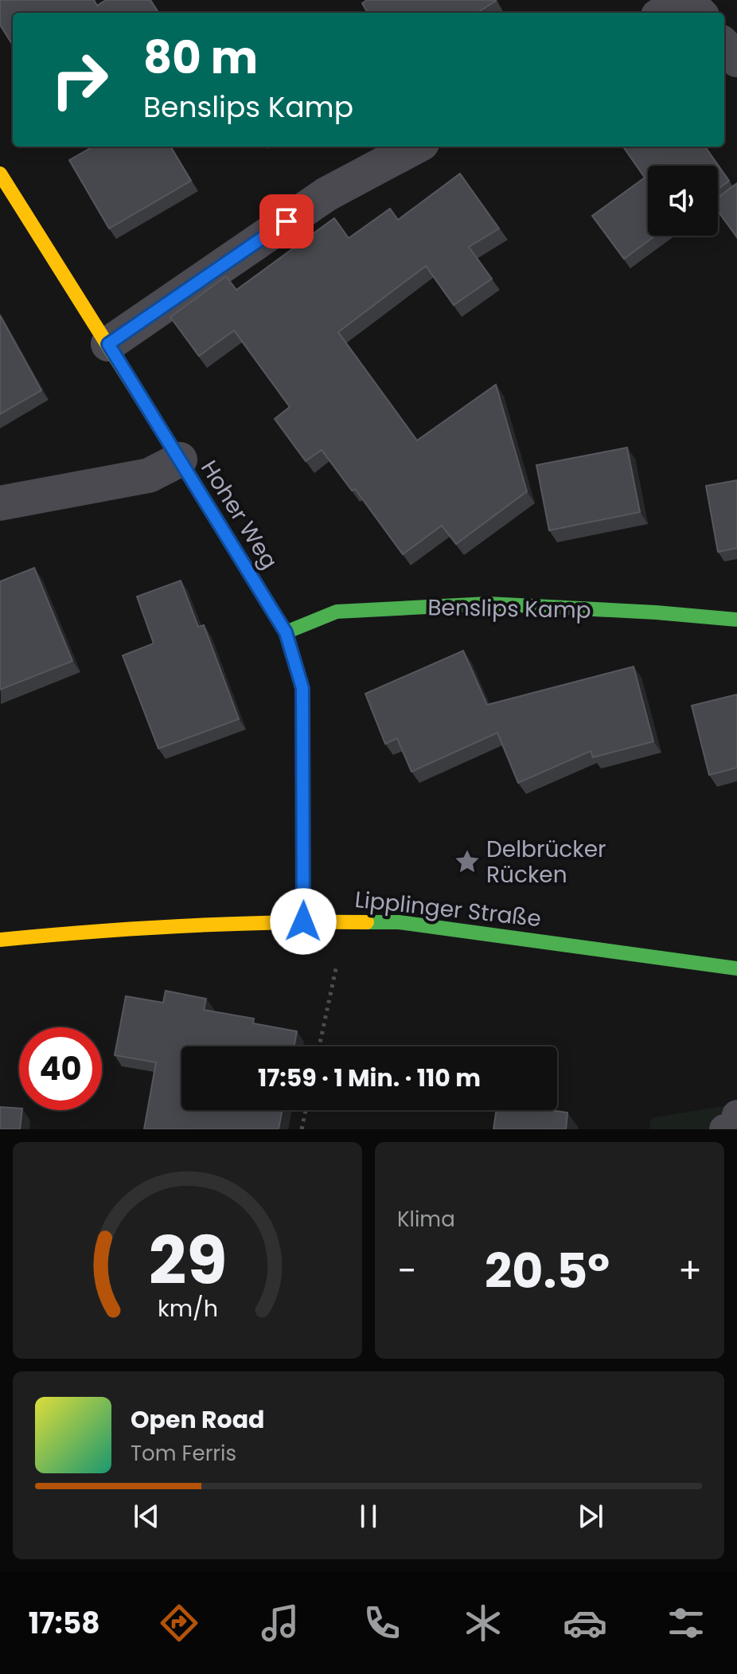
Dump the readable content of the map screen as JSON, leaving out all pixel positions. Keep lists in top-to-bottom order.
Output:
{
  "streets": {
    "street": ["Hoher Weg", "Benslips Kamp", "Lipplinger Straße"]
  },
  "crossings": [
    ["Hoher Weg", "Benslips Kamp"],
    ["Hoher Weg", "Lipplinger Straße"]
  ],
  "places": {
    "place": ["Delbrücker Rücken"]
  },
  "page": {
    "turn": ["80 m", "Benslips Kamp"],
    "limit": "40",
    "trip": "17:59 · 1 Min. · 110 m",
    "tile": "Klima",
    "heat": ["−", "20.5°", "+"],
    "song": ["Open Road", "Tom Ferris"],
    "tabs": "17:58",
    "gauge": ["29", "km/h"]
  }
}
